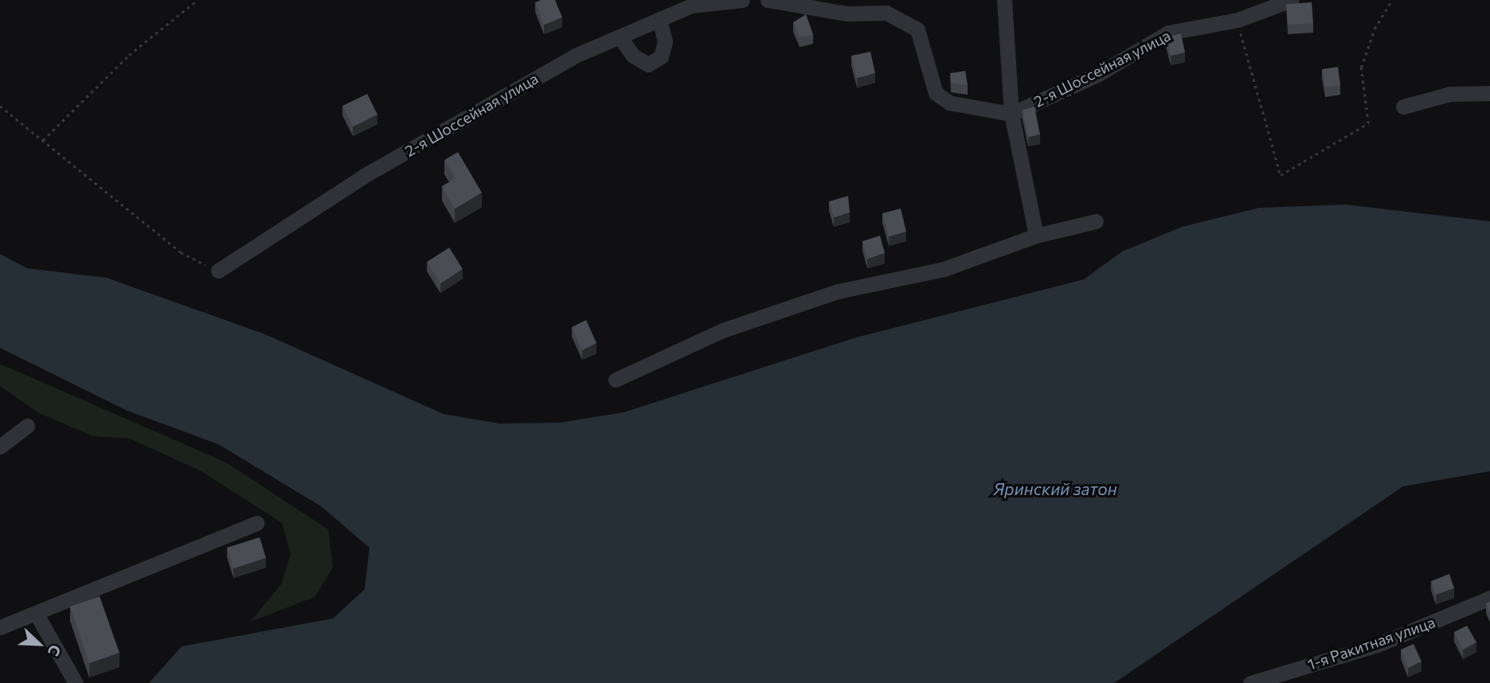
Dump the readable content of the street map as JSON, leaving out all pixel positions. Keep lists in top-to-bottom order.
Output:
{
  "streets": {
    "street": ["2-я Шоссейная улица", "1-я Ракитная улица"]
  },
  "water": ["Яринский затон"],
  "north": "bottom right"
}
